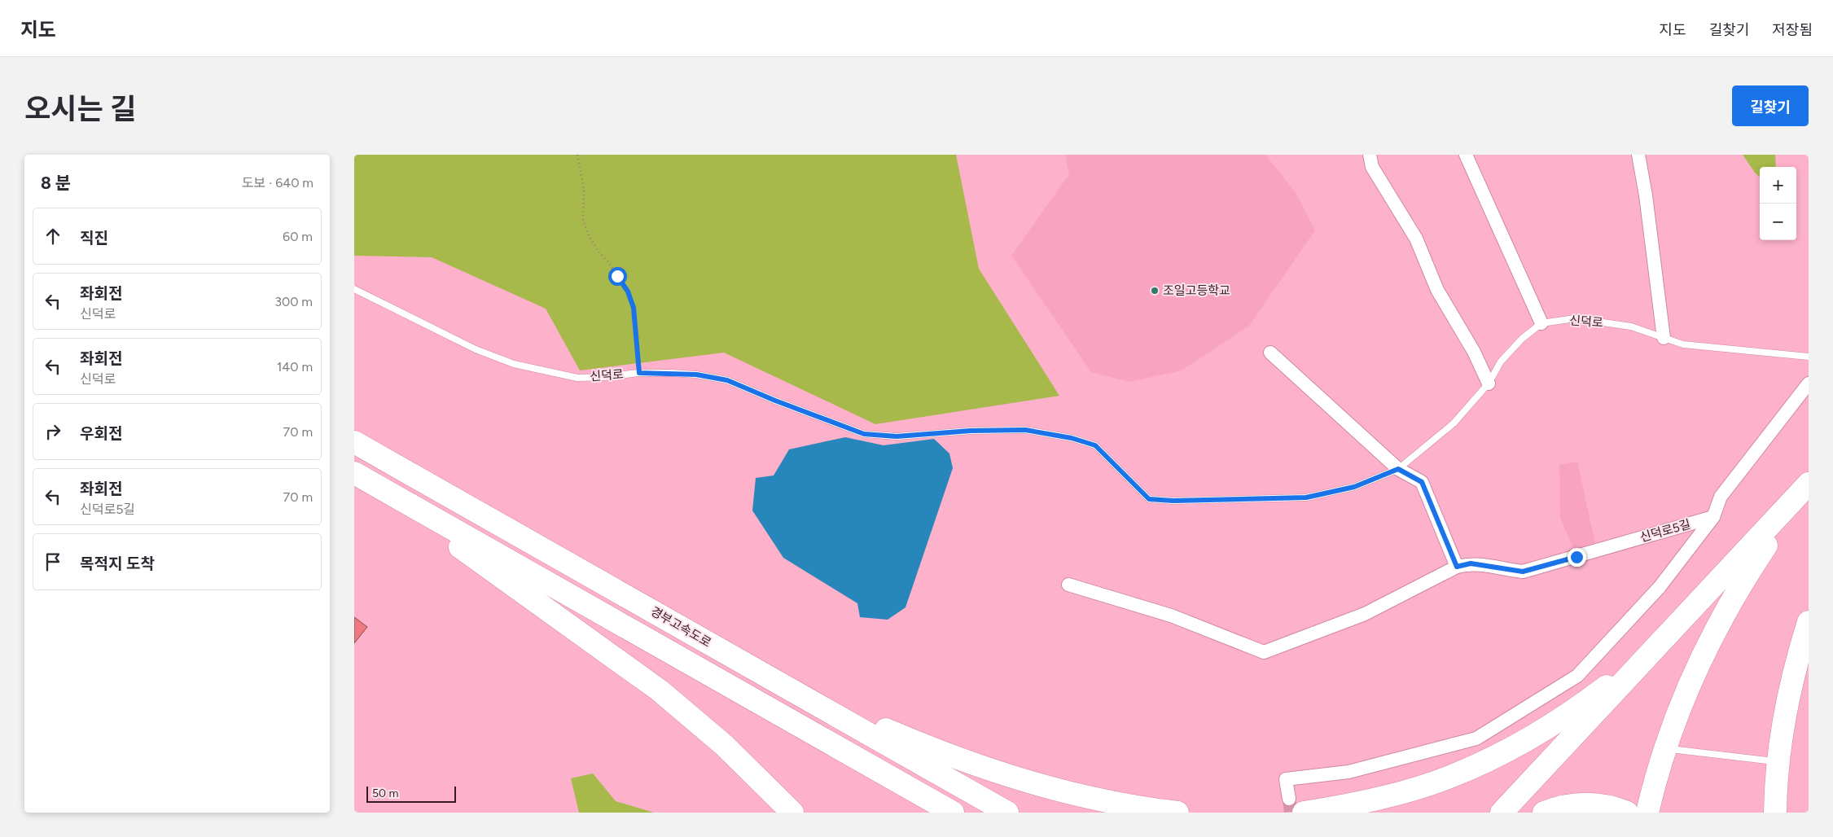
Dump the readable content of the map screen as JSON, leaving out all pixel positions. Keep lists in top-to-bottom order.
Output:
{
  "streets": {
    "highway": ["경부고속도로"],
    "street": ["신덕로5길"],
    "lane": ["신덕로"]
  },
  "places": ["조일고등학교"],
  "scale_bar": "50 m",
  "page": {
    "header": "지도",
    "nav": ["지도", "길찾기", "저장됨"],
    "title": "오시는 길",
    "buttons": "길찾기",
    "heading": ["8 분", "도보 · 640 m"],
    "map_buttons": ["+", "−"],
    "list": [
      ["직진", "60 m"],
      ["좌회전", "신덕로", "300 m"],
      ["좌회전", "신덕로", "140 m"],
      ["우회전", "70 m"],
      ["좌회전", "신덕로5길", "70 m"],
      "목적지 도착"
    ],
    "scale": "50 m"
  }
}
